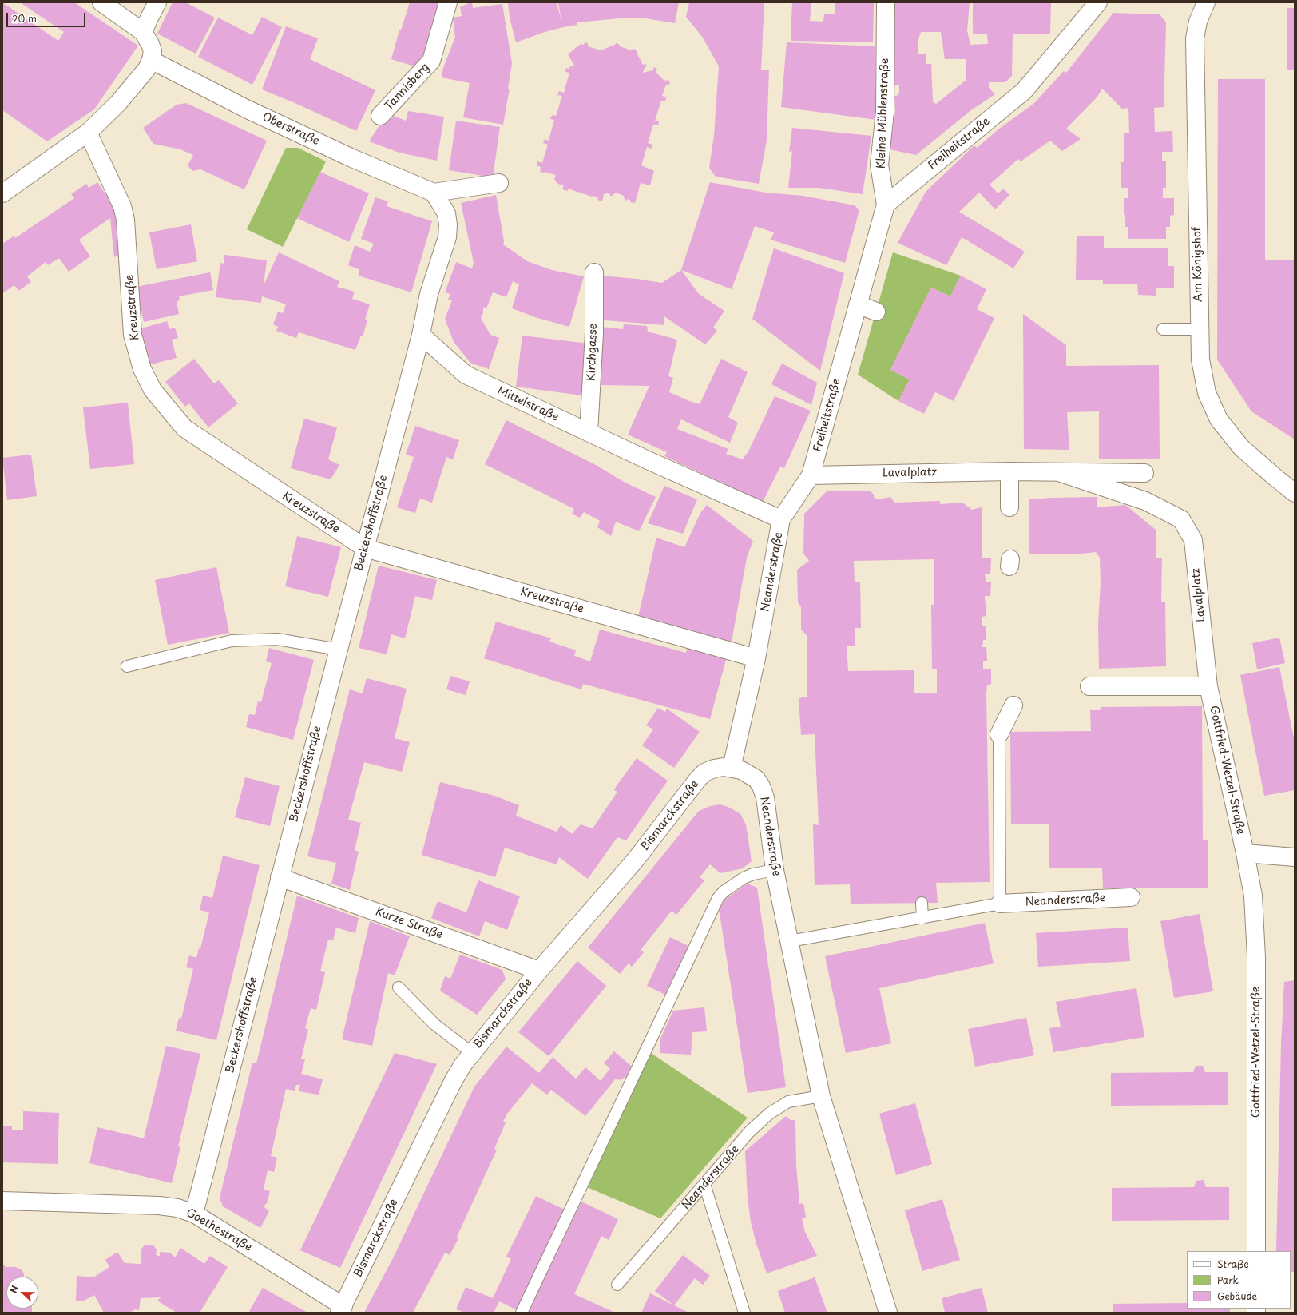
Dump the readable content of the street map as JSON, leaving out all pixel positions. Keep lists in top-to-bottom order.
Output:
{
  "streets": {
    "street": [
      "Tannisberg",
      "Kleine Mühlenstraße",
      "Oberstraße",
      "Freiheitstraße",
      "Am Königshof",
      "Kreuzstraße",
      "Kirchgasse",
      "Mittelstraße",
      "Lavalplatz",
      "Beckershoffstraße",
      "Neanderstraße",
      "Gottfried-Wetzel-Straße",
      "Bismarckstraße",
      "Kurze Straße",
      "Goethestraße"
    ]
  },
  "crossings": [
    ["Kleine Mühlenstraße", "Freiheitstraße"],
    ["Freiheitstraße", "Mittelstraße"],
    ["Freiheitstraße", "Lavalplatz"],
    ["Freiheitstraße", "Neanderstraße"],
    ["Kreuzstraße", "Beckershoffstraße"],
    ["Kreuzstraße", "Neanderstraße"],
    ["Kirchgasse", "Mittelstraße"],
    ["Mittelstraße", "Beckershoffstraße"],
    ["Mittelstraße", "Neanderstraße"],
    ["Lavalplatz", "Gottfried-Wetzel-Straße"],
    ["Beckershoffstraße", "Kurze Straße"],
    ["Beckershoffstraße", "Goethestraße"],
    ["Neanderstraße", "Bismarckstraße"],
    ["Bismarckstraße", "Kurze Straße"],
    ["Bismarckstraße", "Goethestraße"]
  ],
  "legend": ["Straße", "Park", "Gebäude"],
  "scale_bar": "20 m",
  "north": "left"
}
